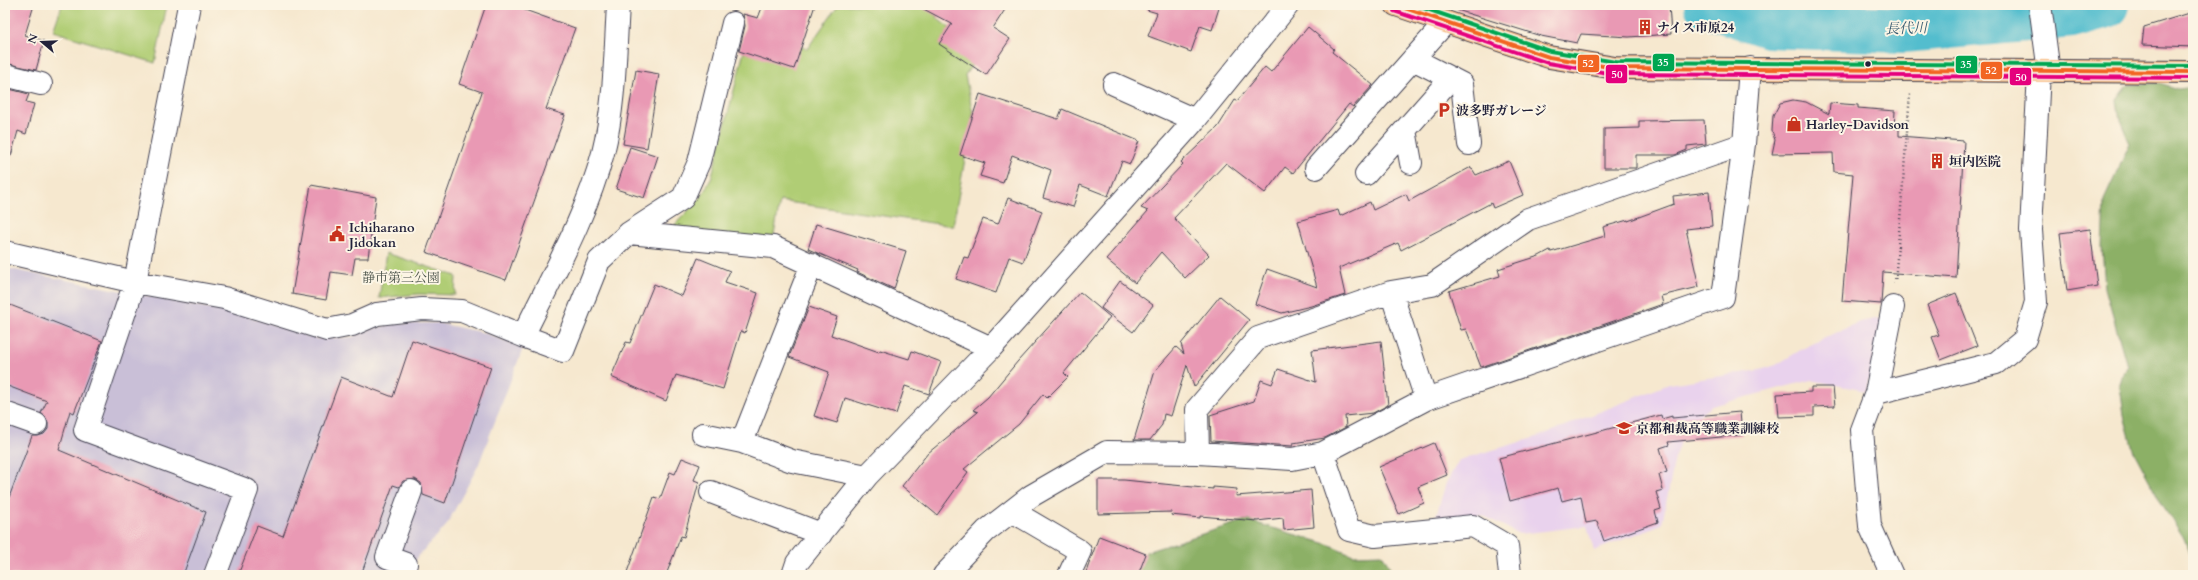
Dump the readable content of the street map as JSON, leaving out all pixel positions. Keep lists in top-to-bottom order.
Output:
{
  "water": ["長代川"],
  "parks": ["静市第三公園"],
  "places": {
    "building": ["ナイス市原24", "垣内医院"],
    "parking": ["波多野ガレージ"],
    "shop": ["Harley-Davidson"],
    "public building": ["Ichiharano Jidokan"],
    "school or university": ["京都和裁高等職業訓練校"]
  },
  "lines": ["transit line 52", "transit line 35", "transit line 50"],
  "north": "left"
}
